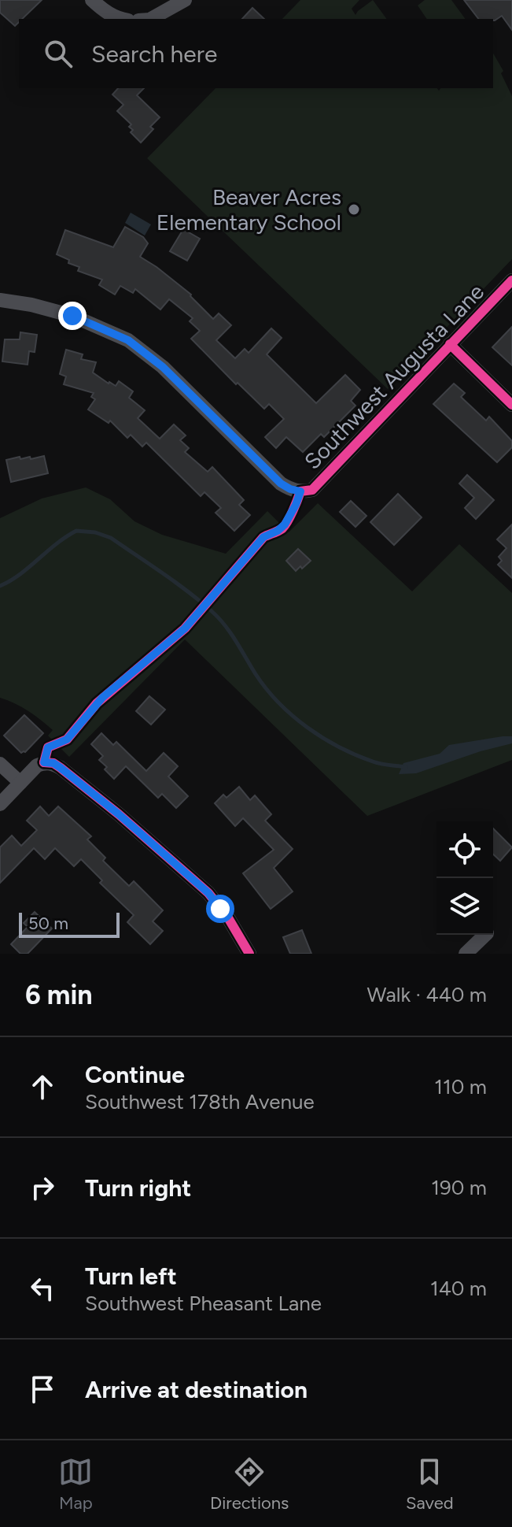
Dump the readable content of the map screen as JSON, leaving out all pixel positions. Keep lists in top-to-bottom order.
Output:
{
  "streets": {
    "street": ["Southwest Augusta Lane"]
  },
  "places": ["Beaver Acres Elementary School"],
  "scale_bar": "50 m",
  "page": {
    "search": "Search here",
    "scale": "50 m",
    "heading": ["6 min", "Walk · 440 m"],
    "list": [
      ["Continue", "Southwest 178th Avenue", "110 m"],
      ["Turn right", "190 m"],
      ["Turn left", "Southwest Pheasant Lane", "140 m"],
      "Arrive at destination"
    ],
    "nav": ["Map", "Directions", "Saved"]
  }
}
